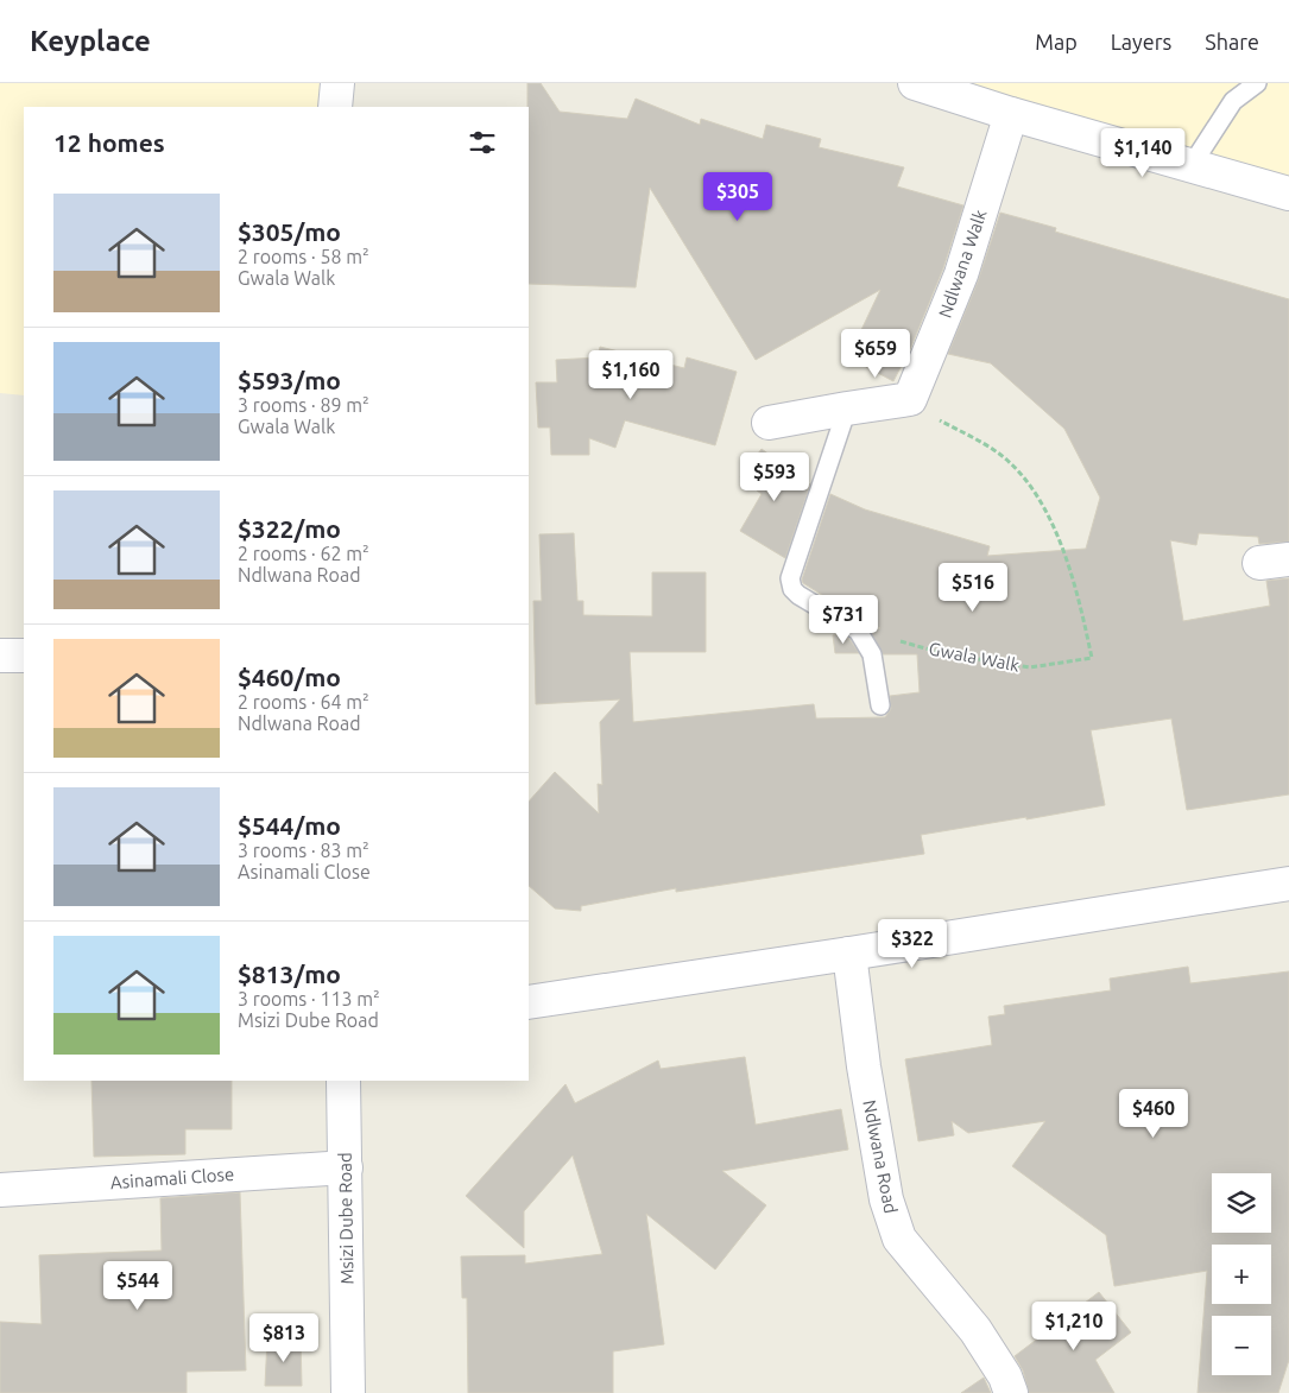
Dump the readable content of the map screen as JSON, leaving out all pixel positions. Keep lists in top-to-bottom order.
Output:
{
  "streets": {
    "street": [
      "Ndlwana Walk",
      "Ndlwana Road",
      "Asinamali Close",
      "Msizi Dube Road"
    ],
    "path": ["Gwala Walk"]
  },
  "crossings": [
    ["Ndlwana Walk", "Gwala Walk"],
    ["Asinamali Close", "Msizi Dube Road"]
  ],
  "page": {
    "header": "Keyplace",
    "nav": ["Map", "Layers", "Share"],
    "heading": "12 homes",
    "price": [
      "$1,140",
      "$305",
      "$659",
      "$1,160",
      "$593",
      "$516",
      "$731",
      "$322",
      "$460",
      "$544",
      "$1,210",
      "$813"
    ],
    "list": [
      {
        "name": "$305/mo",
        "note": "2 rooms · 58 m² · Gwala Walk"
      },
      {
        "name": "$593/mo",
        "note": "3 rooms · 89 m² · Gwala Walk"
      },
      {
        "name": "$322/mo",
        "note": "2 rooms · 62 m² · Ndlwana Road"
      },
      {
        "name": "$460/mo",
        "note": "2 rooms · 64 m² · Ndlwana Road"
      },
      {
        "name": "$544/mo",
        "note": "3 rooms · 83 m² · Asinamali Close"
      },
      {
        "name": "$813/mo",
        "note": "3 rooms · 113 m² · Msizi Dube Road"
      }
    ],
    "map_buttons": ["+", "−"]
  }
}
